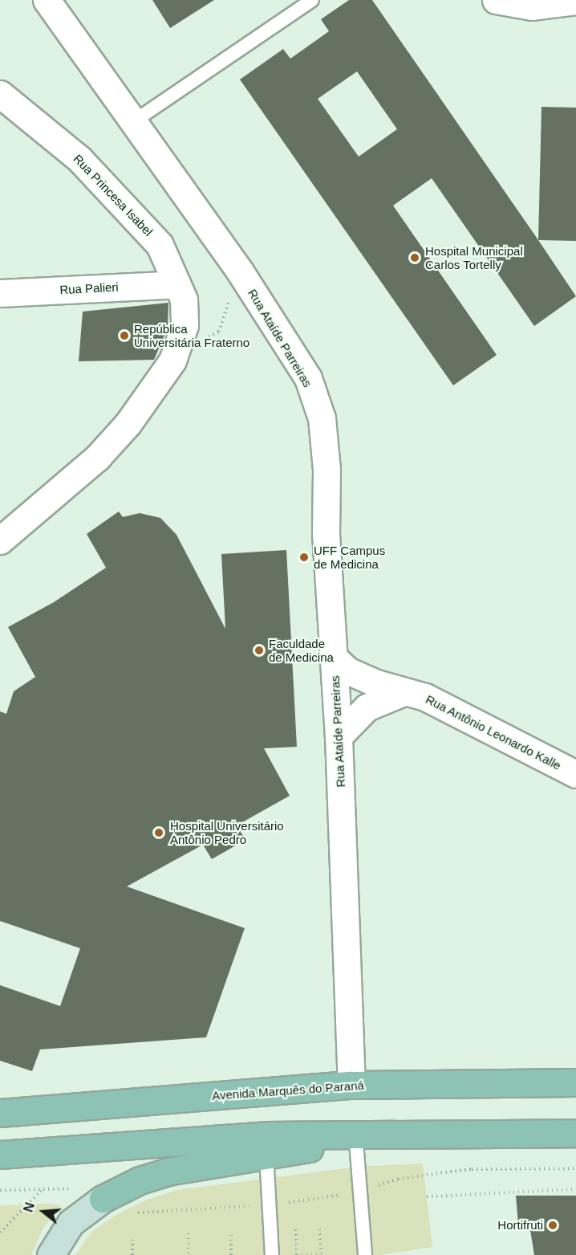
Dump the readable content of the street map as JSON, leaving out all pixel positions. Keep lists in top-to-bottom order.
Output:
{
  "streets": {
    "main road": ["Avenida Marquês do Paraná"],
    "street": [
      "Rua Princesa Isabel",
      "Rua Palieri",
      "Rua Ataíde Parreiras",
      "Rua Antônio Leonardo Kalle"
    ]
  },
  "crossings": [
    ["Rua Princesa Isabel", "Rua Palieri"],
    ["Rua Ataíde Parreiras", "Rua Antônio Leonardo Kalle"],
    ["Rua Ataíde Parreiras", "Avenida Marquês do Paraná"]
  ],
  "places": [
    "Hospital Municipal Carlos Tortelly",
    "República Universitária Fraterno",
    "UFF Campus de Medicina",
    "Faculdade de Medicina",
    "Hospital Universitário Antônio Pedro",
    "Hortifruti"
  ],
  "north": "left"
}
